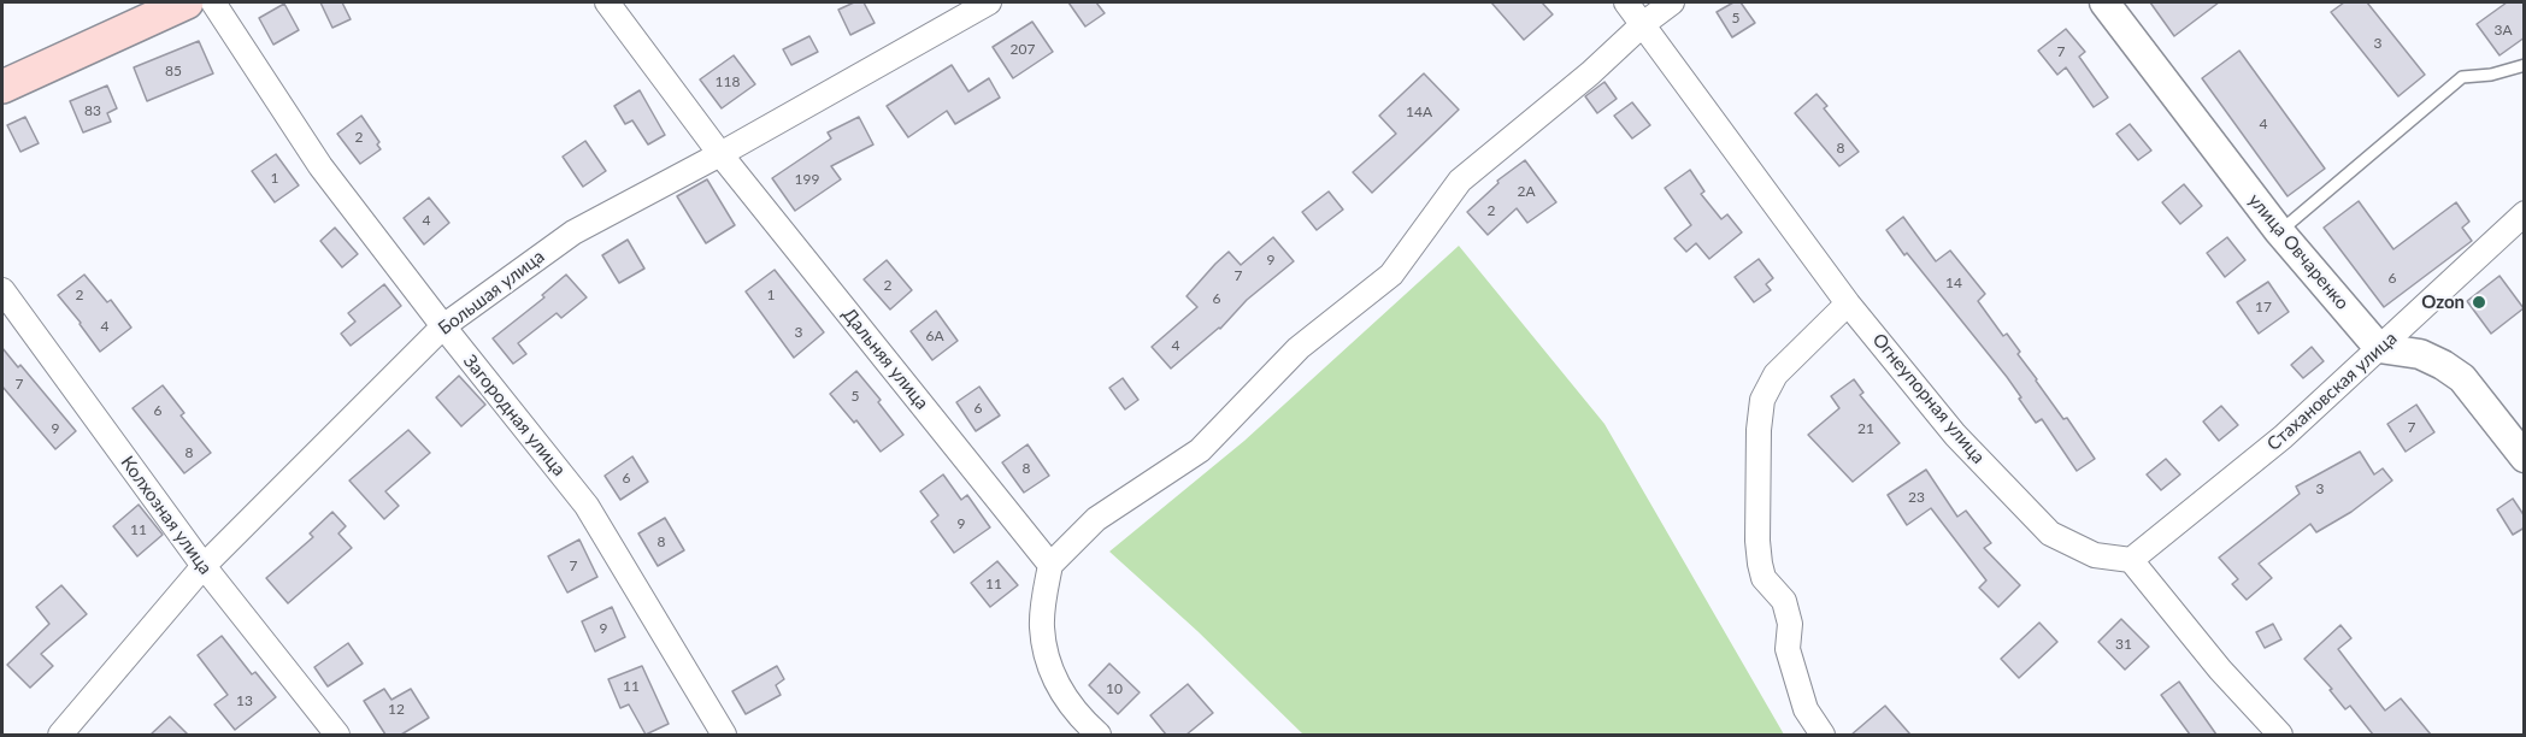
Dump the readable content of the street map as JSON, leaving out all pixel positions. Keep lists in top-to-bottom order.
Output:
{
  "streets": {
    "street": [
      "улица Овчаренко",
      "Большая улица",
      "Дальняя улица",
      "Стахановская улица",
      "Огнеупорная улица",
      "Загородная улица",
      "Колхозная улица"
    ]
  },
  "crossings": [
    ["улица Овчаренко", "Стахановская улица"],
    ["Большая улица", "Дальняя улица"],
    ["Большая улица", "Загородная улица"],
    ["Большая улица", "Колхозная улица"],
    ["Стахановская улица", "Огнеупорная улица"]
  ],
  "places": ["Ozon"],
  "house_numbers": [
    "5",
    "3А",
    "3",
    "207",
    "7",
    "85",
    "118",
    "83",
    "14А",
    "4",
    "2",
    "8",
    "1",
    "199",
    "2А",
    "2",
    "4",
    "9",
    "7",
    "6",
    "14",
    "2",
    "2",
    "1",
    "6",
    "17",
    "4",
    "3",
    "6А",
    "4",
    "7",
    "5",
    "6",
    "6",
    "7",
    "9",
    "21",
    "8",
    "8",
    "6",
    "3",
    "23",
    "9",
    "11",
    "8",
    "7",
    "11",
    "9",
    "31",
    "11",
    "10",
    "13",
    "12"
  ]
}
